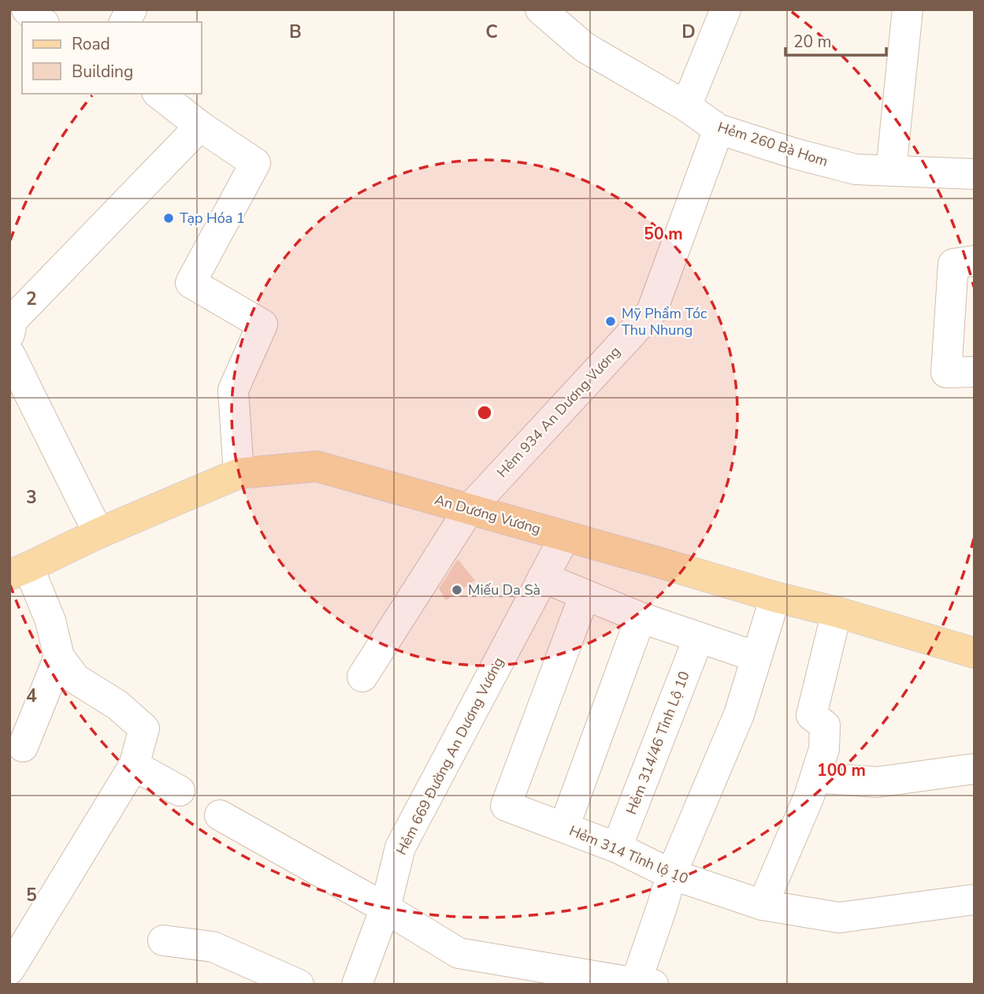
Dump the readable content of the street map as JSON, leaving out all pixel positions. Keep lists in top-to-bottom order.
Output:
{
  "streets": {
    "main road": ["An Dương Vương"],
    "street": [
      "Hẻm 260 Bà Hom",
      "Hẻm 934 An Dương Vương",
      "Hẻm 314/46 Tỉnh Lộ 10",
      "Hẻm 669 Đường An Dương Vương",
      "Hẻm 314 Tỉnh lộ 10"
    ]
  },
  "crossings": [
    ["Hẻm 260 Bà Hom", "Hẻm 934 An Dương Vương"],
    ["Hẻm 934 An Dương Vương", "An Dương Vương"],
    ["An Dương Vương", "Hẻm 669 Đường An Dương Vương"],
    ["Hẻm 314/46 Tỉnh Lộ 10", "Hẻm 314 Tỉnh lộ 10"]
  ],
  "places": ["Tạp Hóa 1", "Mỹ Phẩm Tóc Thu Nhung", "Miếu Da Sà"],
  "legend": ["Road", "Building"],
  "scale_bar": "20 m",
  "grid": {
    "columns": ["B", "C", "D"],
    "rows": [
      "2",
      "3",
      "4",
      "5"
    ]
  },
  "rings": ["50 m", "100 m"]
}
